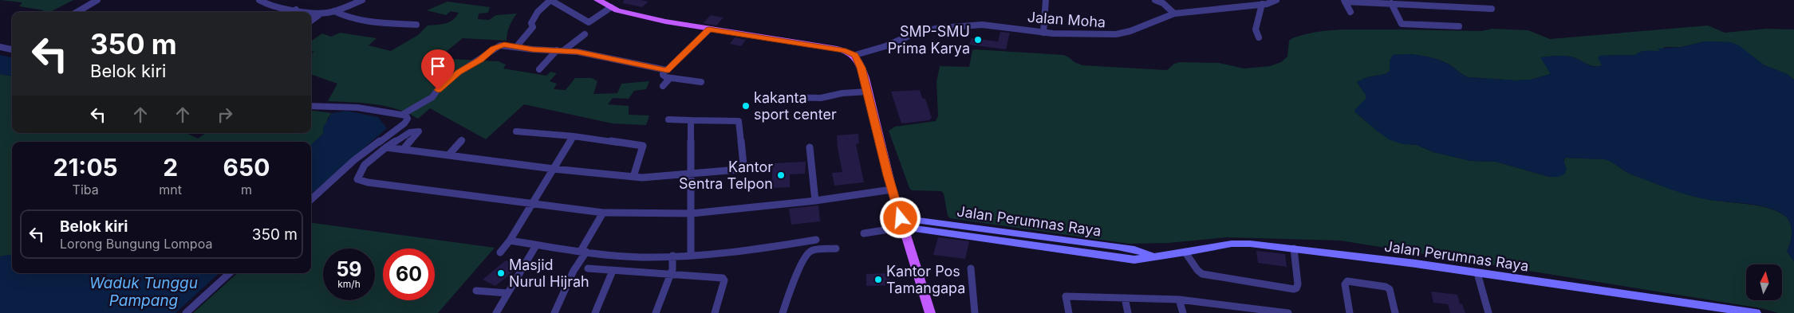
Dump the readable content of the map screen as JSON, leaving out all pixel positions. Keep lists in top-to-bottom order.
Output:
{
  "streets": {
    "street": ["Jalan Moha", "Jalan Perumnas Raya"]
  },
  "water": ["Waduk Tunggu Pampang"],
  "places": [
    "SMP-SMU Prima Karya",
    "kakanta sport center",
    "Kantor Sentra Telpon",
    "Masjid Nurul Hijrah",
    "Kantor Pos Tamangapa"
  ],
  "north": "top",
  "page": {
    "turn": ["350 m", "Belok kiri"],
    "eta": [
      "21:05",
      "Tiba",
      "2",
      "mnt",
      "650",
      "m"
    ],
    "list": [
      {
        "name": "Belok kiri",
        "note": "Lorong Bungung Lompoa",
        "value": "350 m"
      }
    ],
    "speed": "59 km/h",
    "limit": "60"
  }
}
